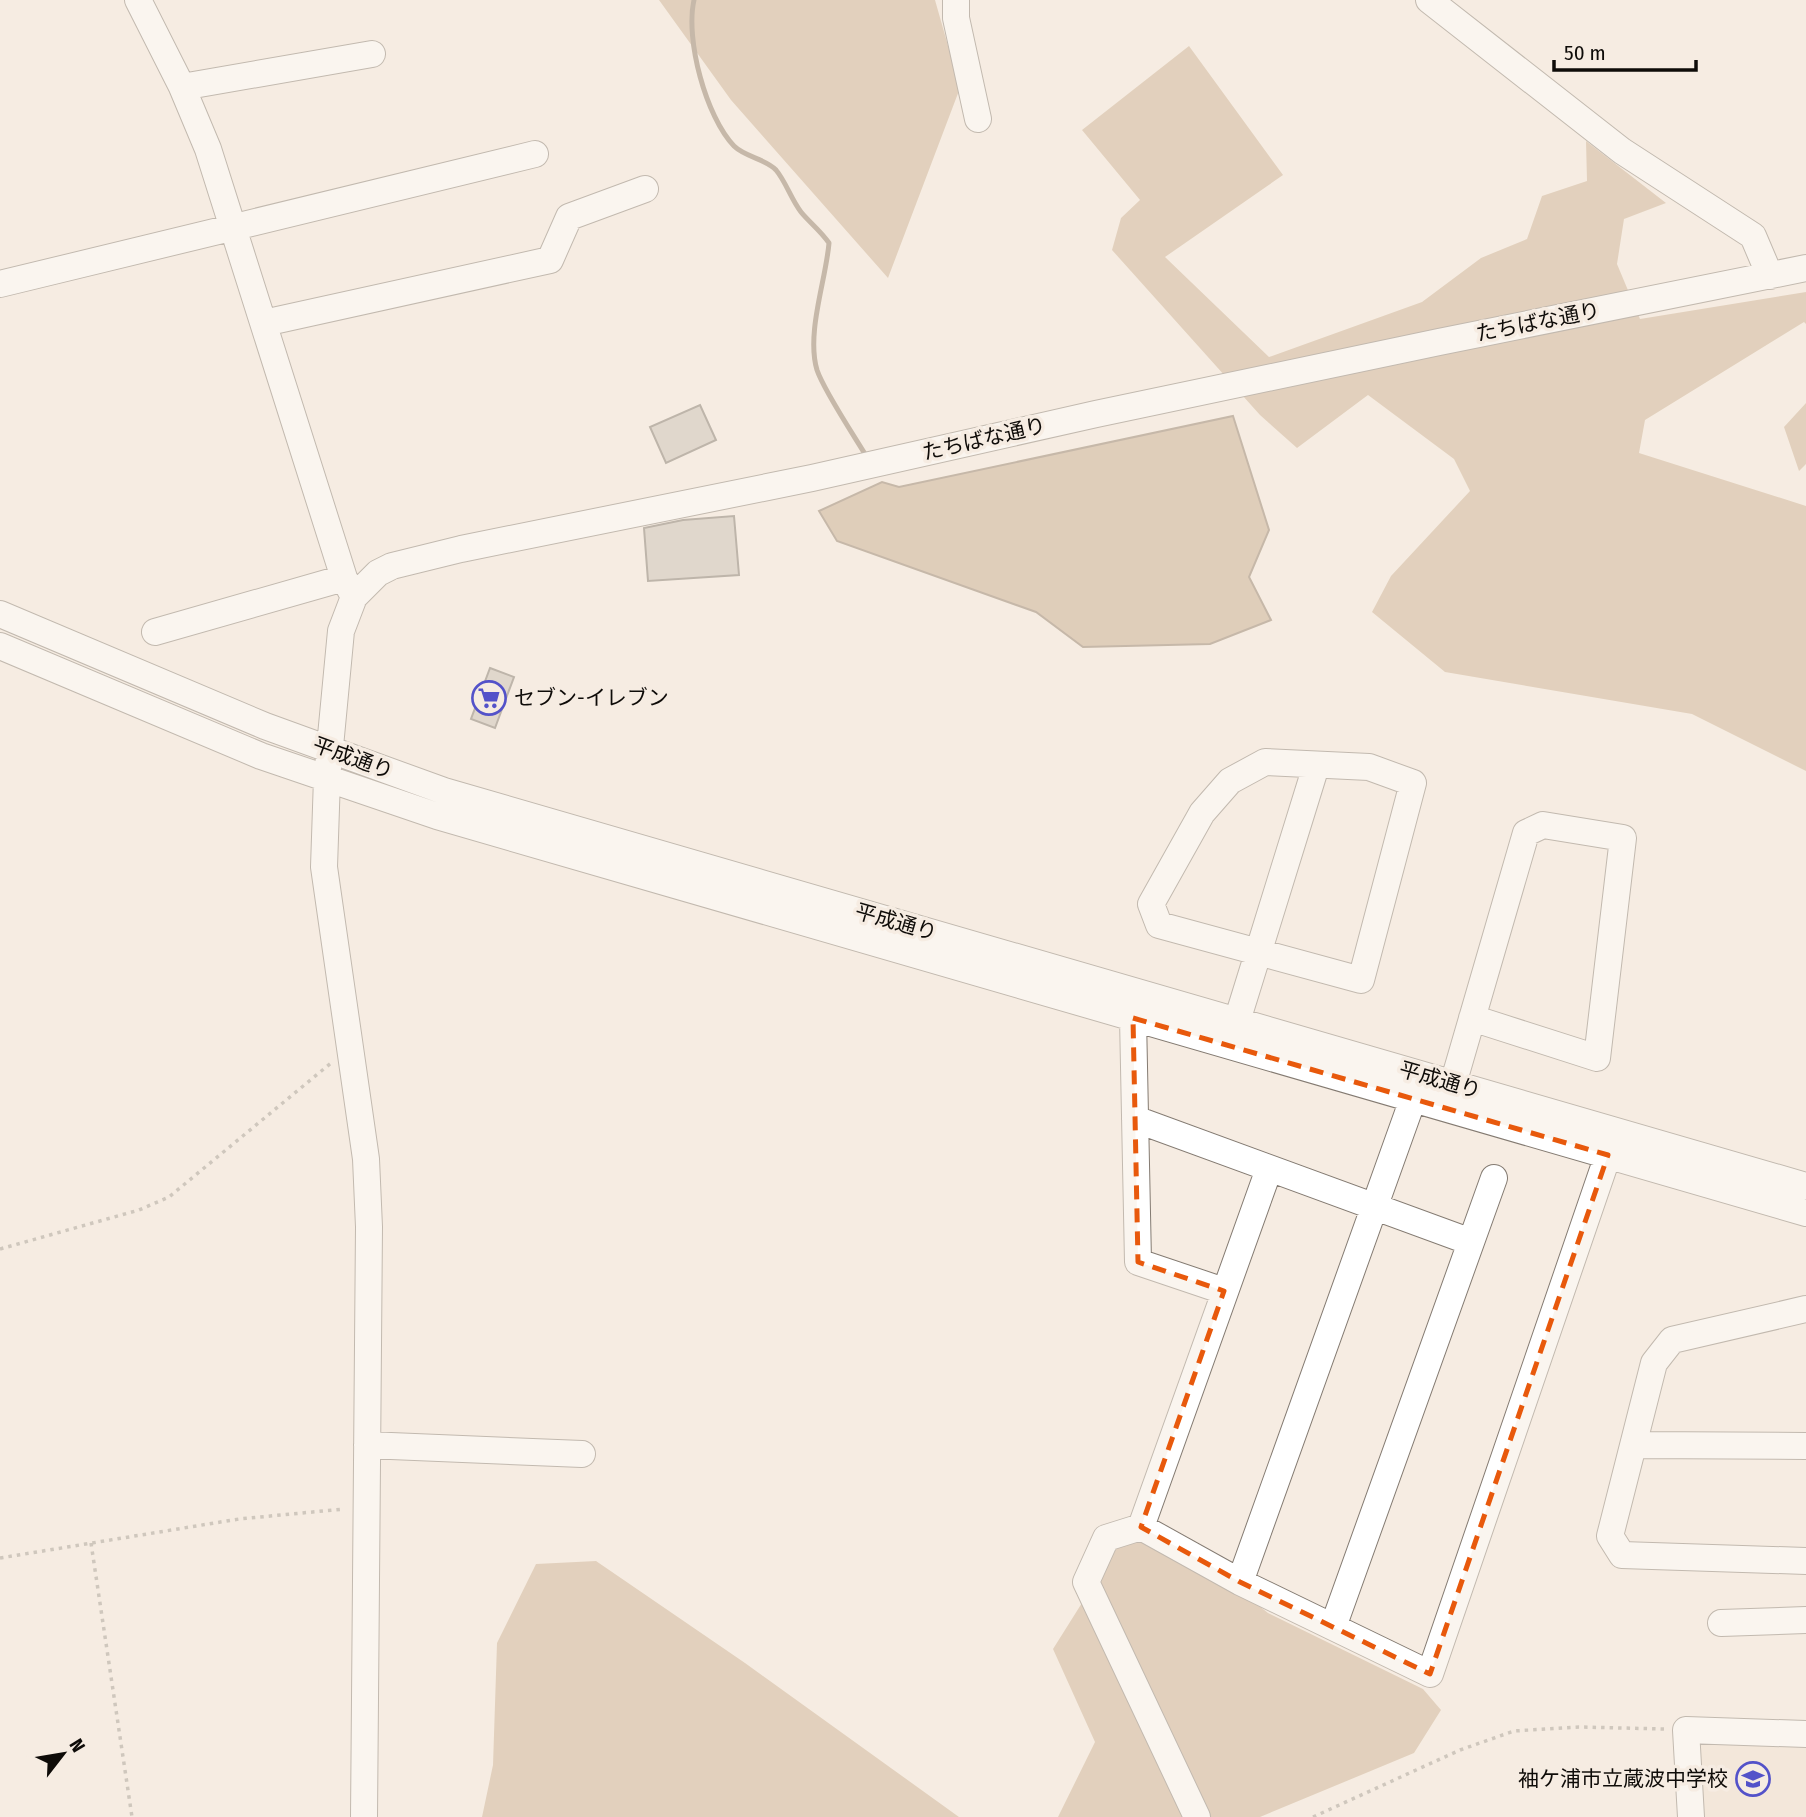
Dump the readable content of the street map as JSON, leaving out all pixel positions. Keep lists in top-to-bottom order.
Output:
{
  "streets": {
    "street": ["たちばな通り", "平成通り"]
  },
  "crossings": [
    ["たちばな通り", "平成通り"]
  ],
  "places": {
    "supermarket": ["セブン-イレブン"],
    "school or university": ["袖ケ浦市立蔵波中学校"]
  },
  "scale_bar": "50 m",
  "north": "top right"
}
